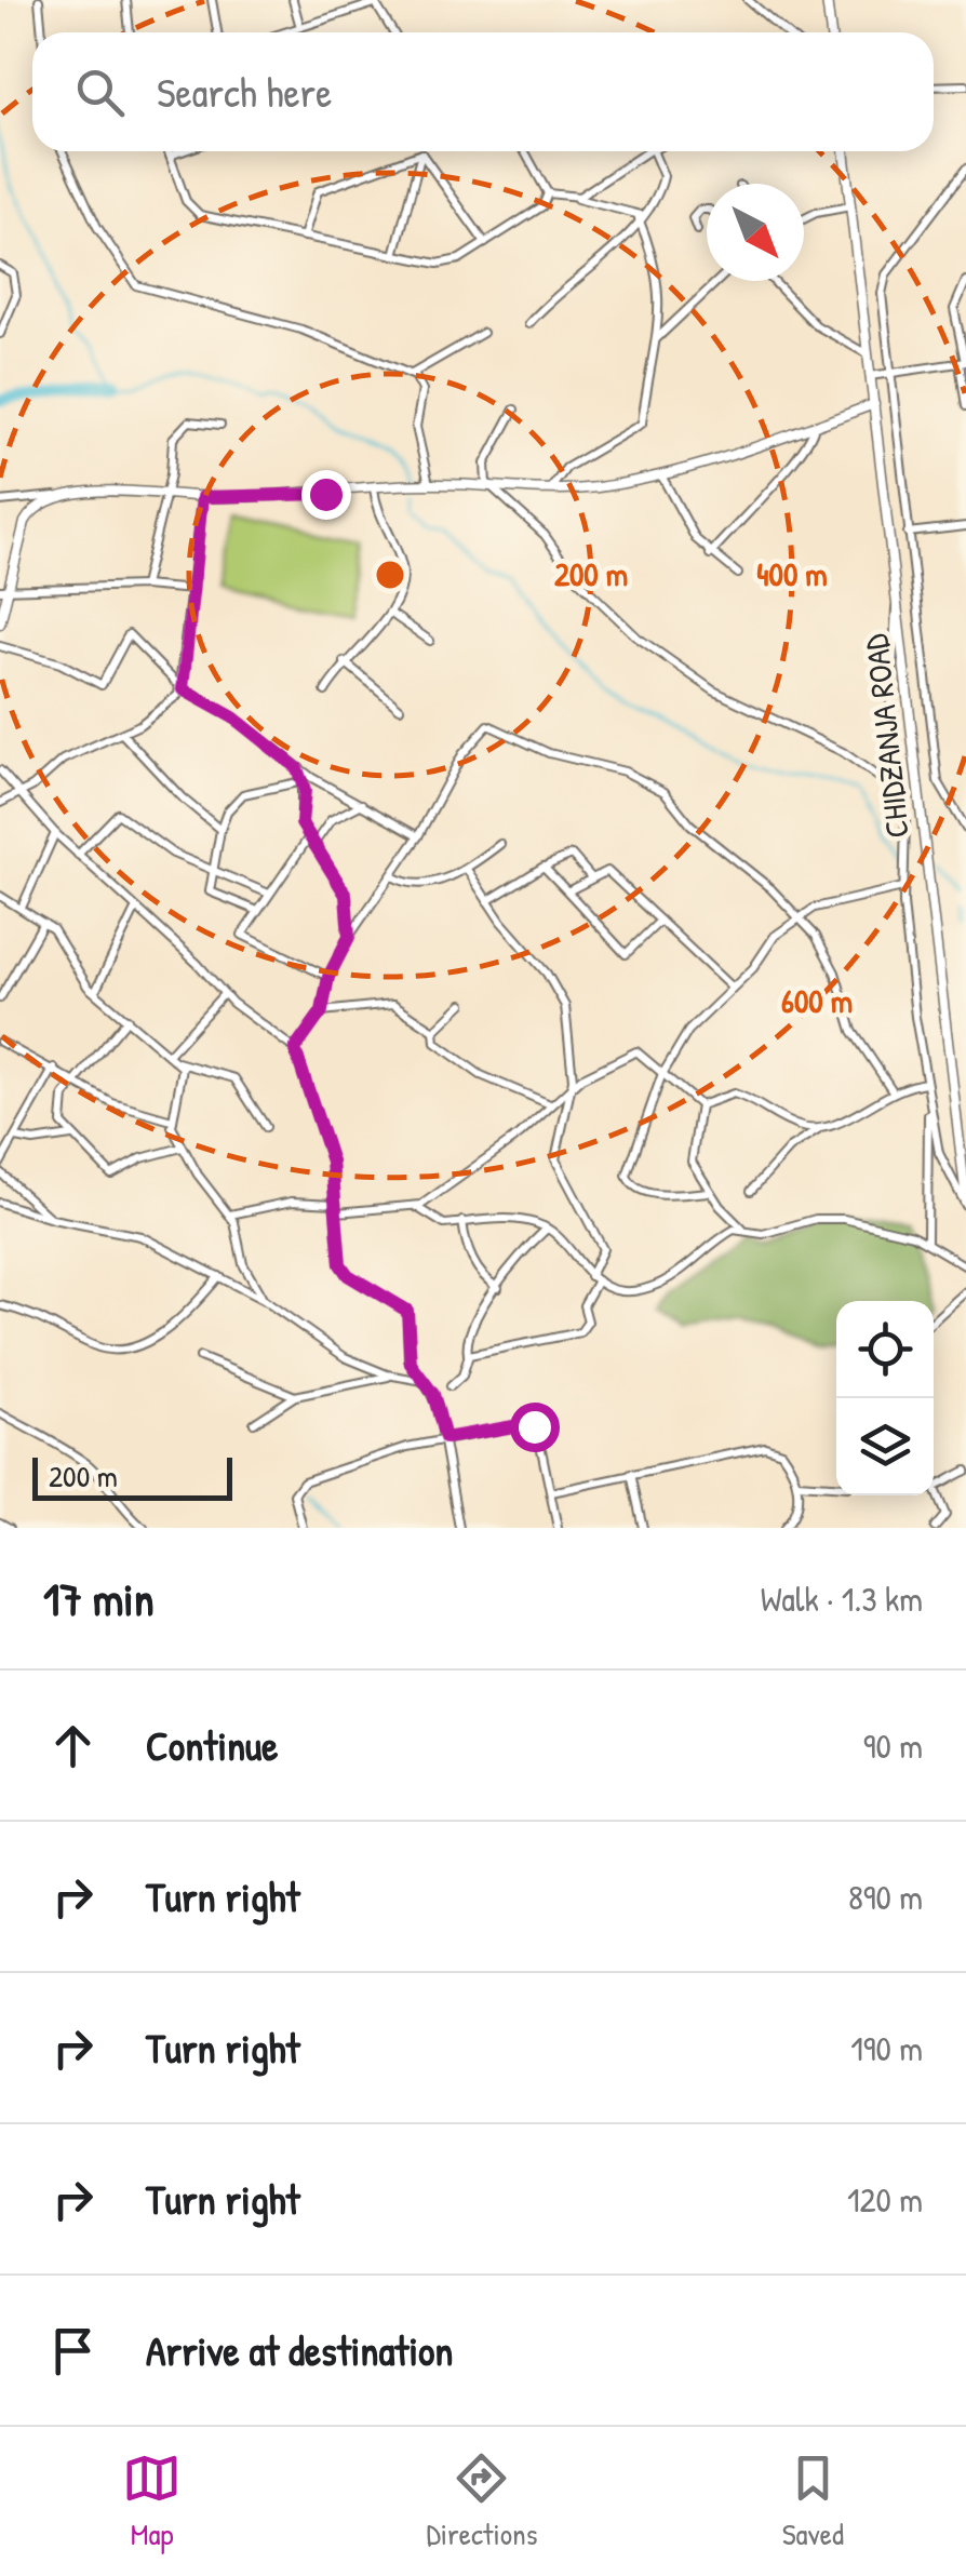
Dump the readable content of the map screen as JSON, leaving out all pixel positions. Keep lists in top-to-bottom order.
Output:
{
  "streets": {
    "street": ["CHIDZANJA ROAD"]
  },
  "scale_bar": "200 m",
  "north": "bottom right",
  "page": {
    "search": "Search here",
    "scale": "200 m",
    "heading": ["17 min", "Walk · 1.3 km"],
    "list": [
      ["Continue", "90 m"],
      ["Turn right", "890 m"],
      ["Turn right", "190 m"],
      ["Turn right", "120 m"],
      "Arrive at destination"
    ],
    "nav": ["Map", "Directions", "Saved"]
  },
  "rings": ["200 m", "400 m", "600 m"]
}
